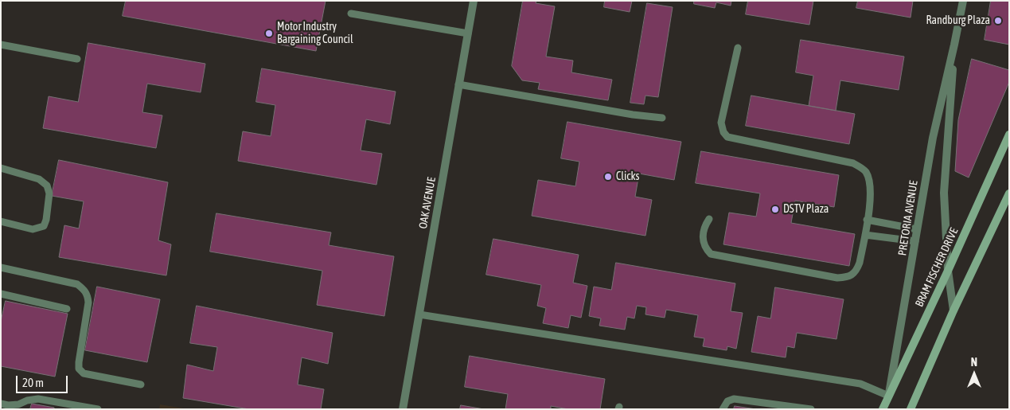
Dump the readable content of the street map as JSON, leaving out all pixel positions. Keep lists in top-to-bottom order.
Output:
{
  "streets": {
    "main road": ["BRAM FISCHER DRIVE"],
    "street": ["OAK AVENUE", "PRETORIA AVENUE"]
  },
  "crossings": [
    ["PRETORIA AVENUE", "BRAM FISCHER DRIVE"]
  ],
  "places": [
    "Randburg Plaza",
    "Motor Industry Bargaining Council",
    "Clicks",
    "DSTV Plaza"
  ],
  "scale_bar": "20 m",
  "north": "top"
}
